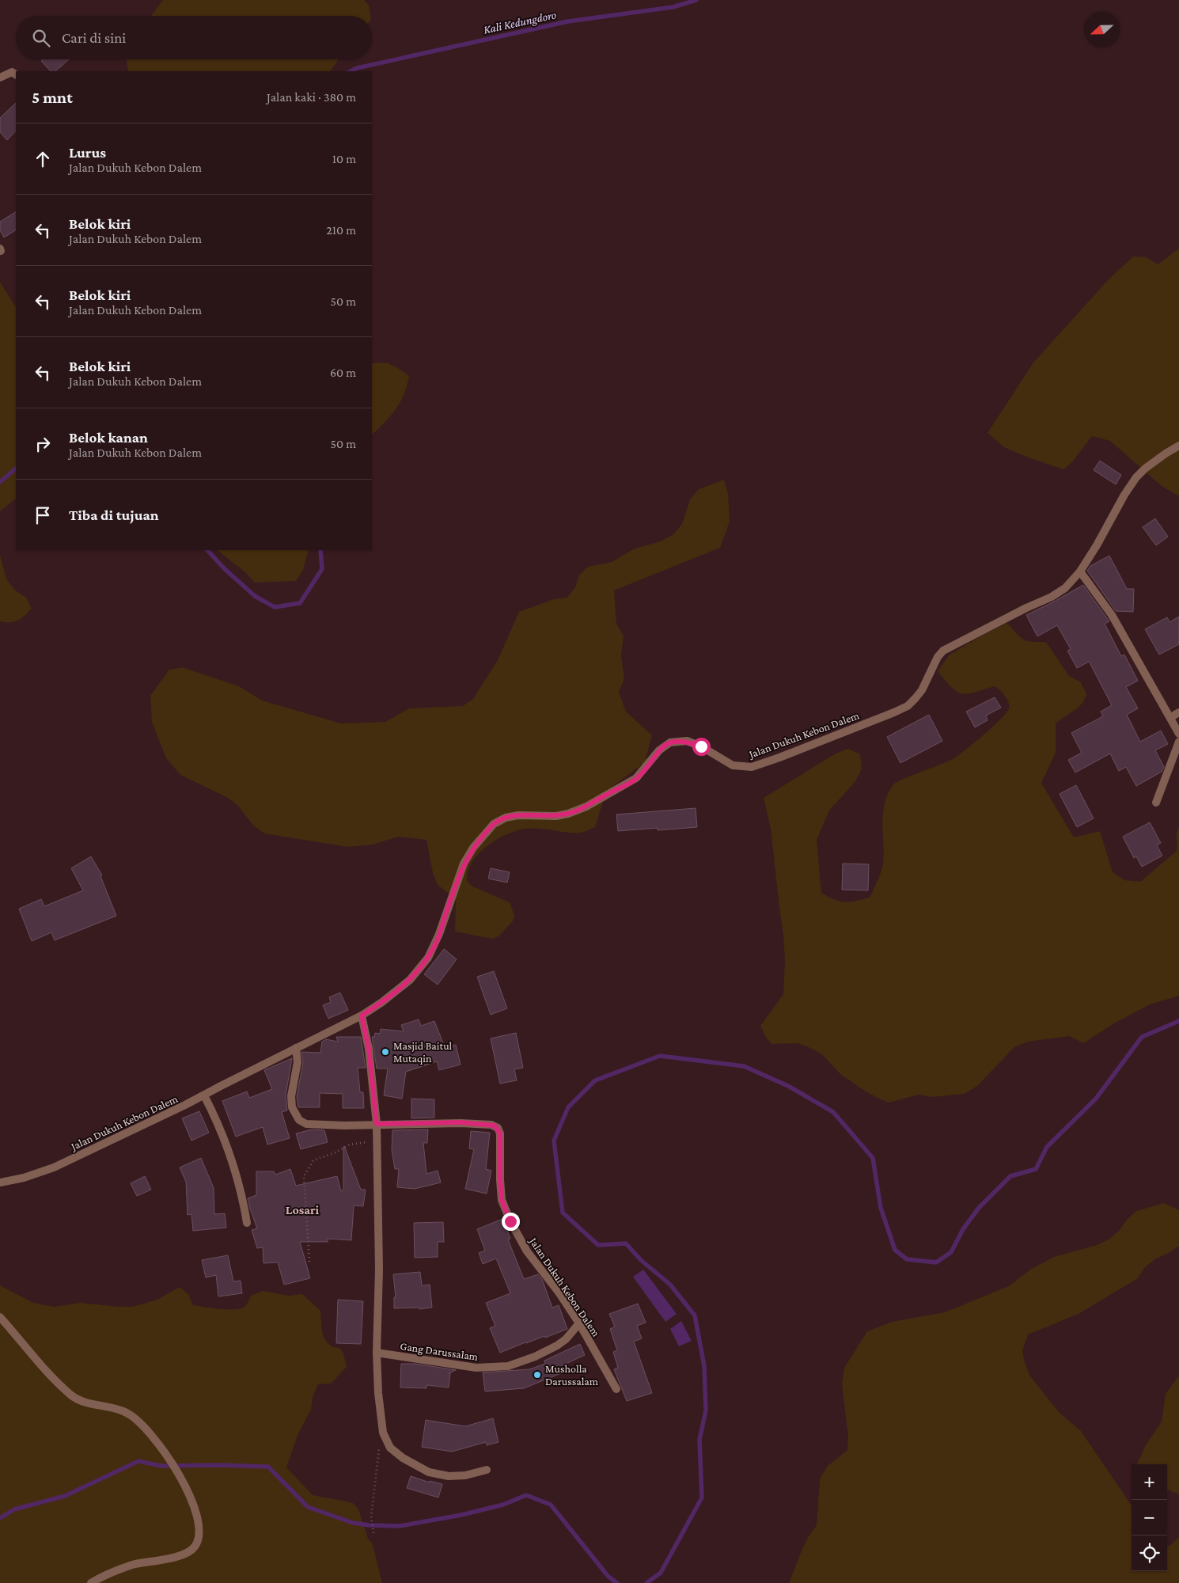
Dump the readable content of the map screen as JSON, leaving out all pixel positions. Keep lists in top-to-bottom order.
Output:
{
  "streets": {
    "street": ["Jalan Dukuh Kebon Dalem", "Gang Darussalam"]
  },
  "crossings": [
    ["Jalan Dukuh Kebon Dalem", "Gang Darussalam"]
  ],
  "districts": ["Losari"],
  "water": ["Kali Kedungdoro"],
  "places": ["Masjid Baitul Mutaqin", "Musholla Darussalam"],
  "north": "left",
  "page": {
    "search": "Cari di sini",
    "heading": ["5 mnt", "Jalan kaki · 380 m"],
    "list": [
      ["Lurus", "Jalan Dukuh Kebon Dalem", "10 m"],
      ["Belok kiri", "Jalan Dukuh Kebon Dalem", "210 m"],
      ["Belok kiri", "Jalan Dukuh Kebon Dalem", "50 m"],
      ["Belok kiri", "Jalan Dukuh Kebon Dalem", "60 m"],
      ["Belok kanan", "Jalan Dukuh Kebon Dalem", "50 m"],
      "Tiba di tujuan"
    ],
    "map_buttons": ["+", "−"]
  }
}
